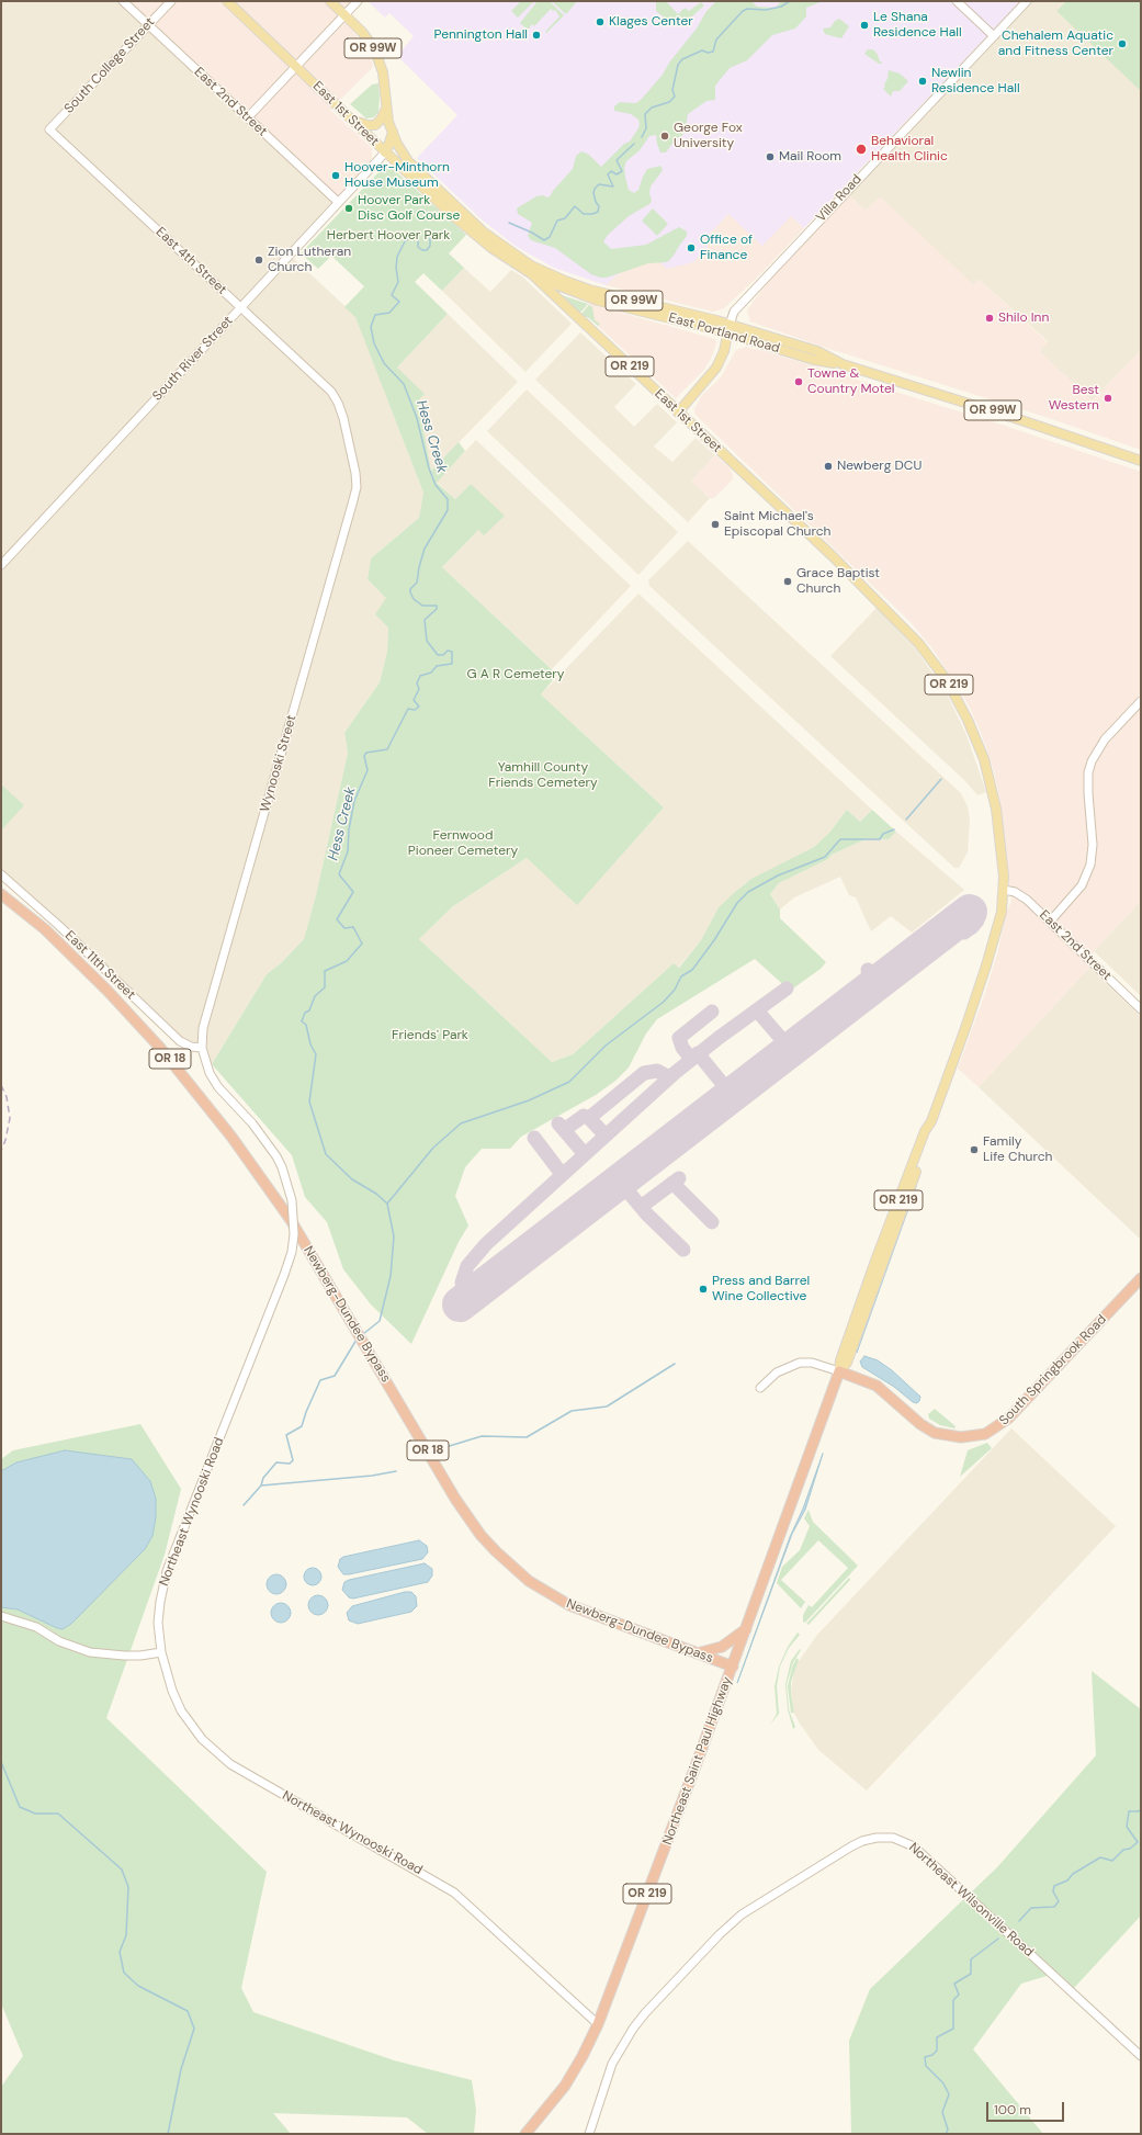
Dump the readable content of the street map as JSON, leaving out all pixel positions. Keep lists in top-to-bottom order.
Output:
{
  "streets": {
    "highway": [
      "OR 219",
      "OR 18",
      "Newberg-Dundee Bypass",
      "South Springbrook Road",
      "Northeast Saint Paul Highway"
    ],
    "main road": [
      "OR 99W",
      "South College Street",
      "East 2nd Street",
      "East 1st Street",
      "Villa Road",
      "East 4th Street",
      "East Portland Road",
      "South River Street",
      "Wynooski Street",
      "East 11th Street",
      "Northeast Wynooski Road",
      "Northeast Wilsonville Road"
    ]
  },
  "crossings": [
    ["OR 99W", "East 1st Street"],
    ["South College Street", "East 2nd Street"],
    ["South College Street", "East 4th Street"],
    ["East 2nd Street", "East 1st Street"],
    ["East 2nd Street", "South River Street"],
    ["East 1st Street", "Villa Road"],
    ["East 1st Street", "East Portland Road"],
    ["East 1st Street", "South River Street"],
    ["East 1st Street", "Northeast Saint Paul Highway"],
    ["Villa Road", "East Portland Road"],
    ["East 4th Street", "South River Street"],
    ["East 4th Street", "Wynooski Street"],
    ["Wynooski Street", "East 11th Street"],
    ["Wynooski Street", "Northeast Wynooski Road"],
    ["Newberg-Dundee Bypass", "Northeast Saint Paul Highway"],
    ["South Springbrook Road", "Northeast Saint Paul Highway"],
    ["Northeast Wynooski Road", "Northeast Saint Paul Highway"]
  ],
  "water": ["Hess Creek"],
  "parks": [
    "Herbert Hoover Park",
    "G A R Cemetery",
    "Yamhill County Friends Cemetery",
    "Fernwood Pioneer Cemetery",
    "Friends' Park"
  ],
  "places": [
    "Klages Center",
    "Le Shana Residence Hall",
    "Pennington Hall",
    "Chehalem Aquatic and Fitness Center",
    "Newlin Residence Hall",
    "George Fox University",
    "Behavioral Health Clinic",
    "Mail Room",
    "Hoover-Minthorn House Museum",
    "Hoover Park Disc Golf Course",
    "Office of Finance",
    "Zion Lutheran Church",
    "Shilo Inn",
    "Towne & Country Motel",
    "Best Western",
    "Newberg DCU",
    "Saint Michael's Episcopal Church",
    "Grace Baptist Church",
    "Family Life Church",
    "Press and Barrel Wine Collective"
  ],
  "scale_bar": "100 m"
}
